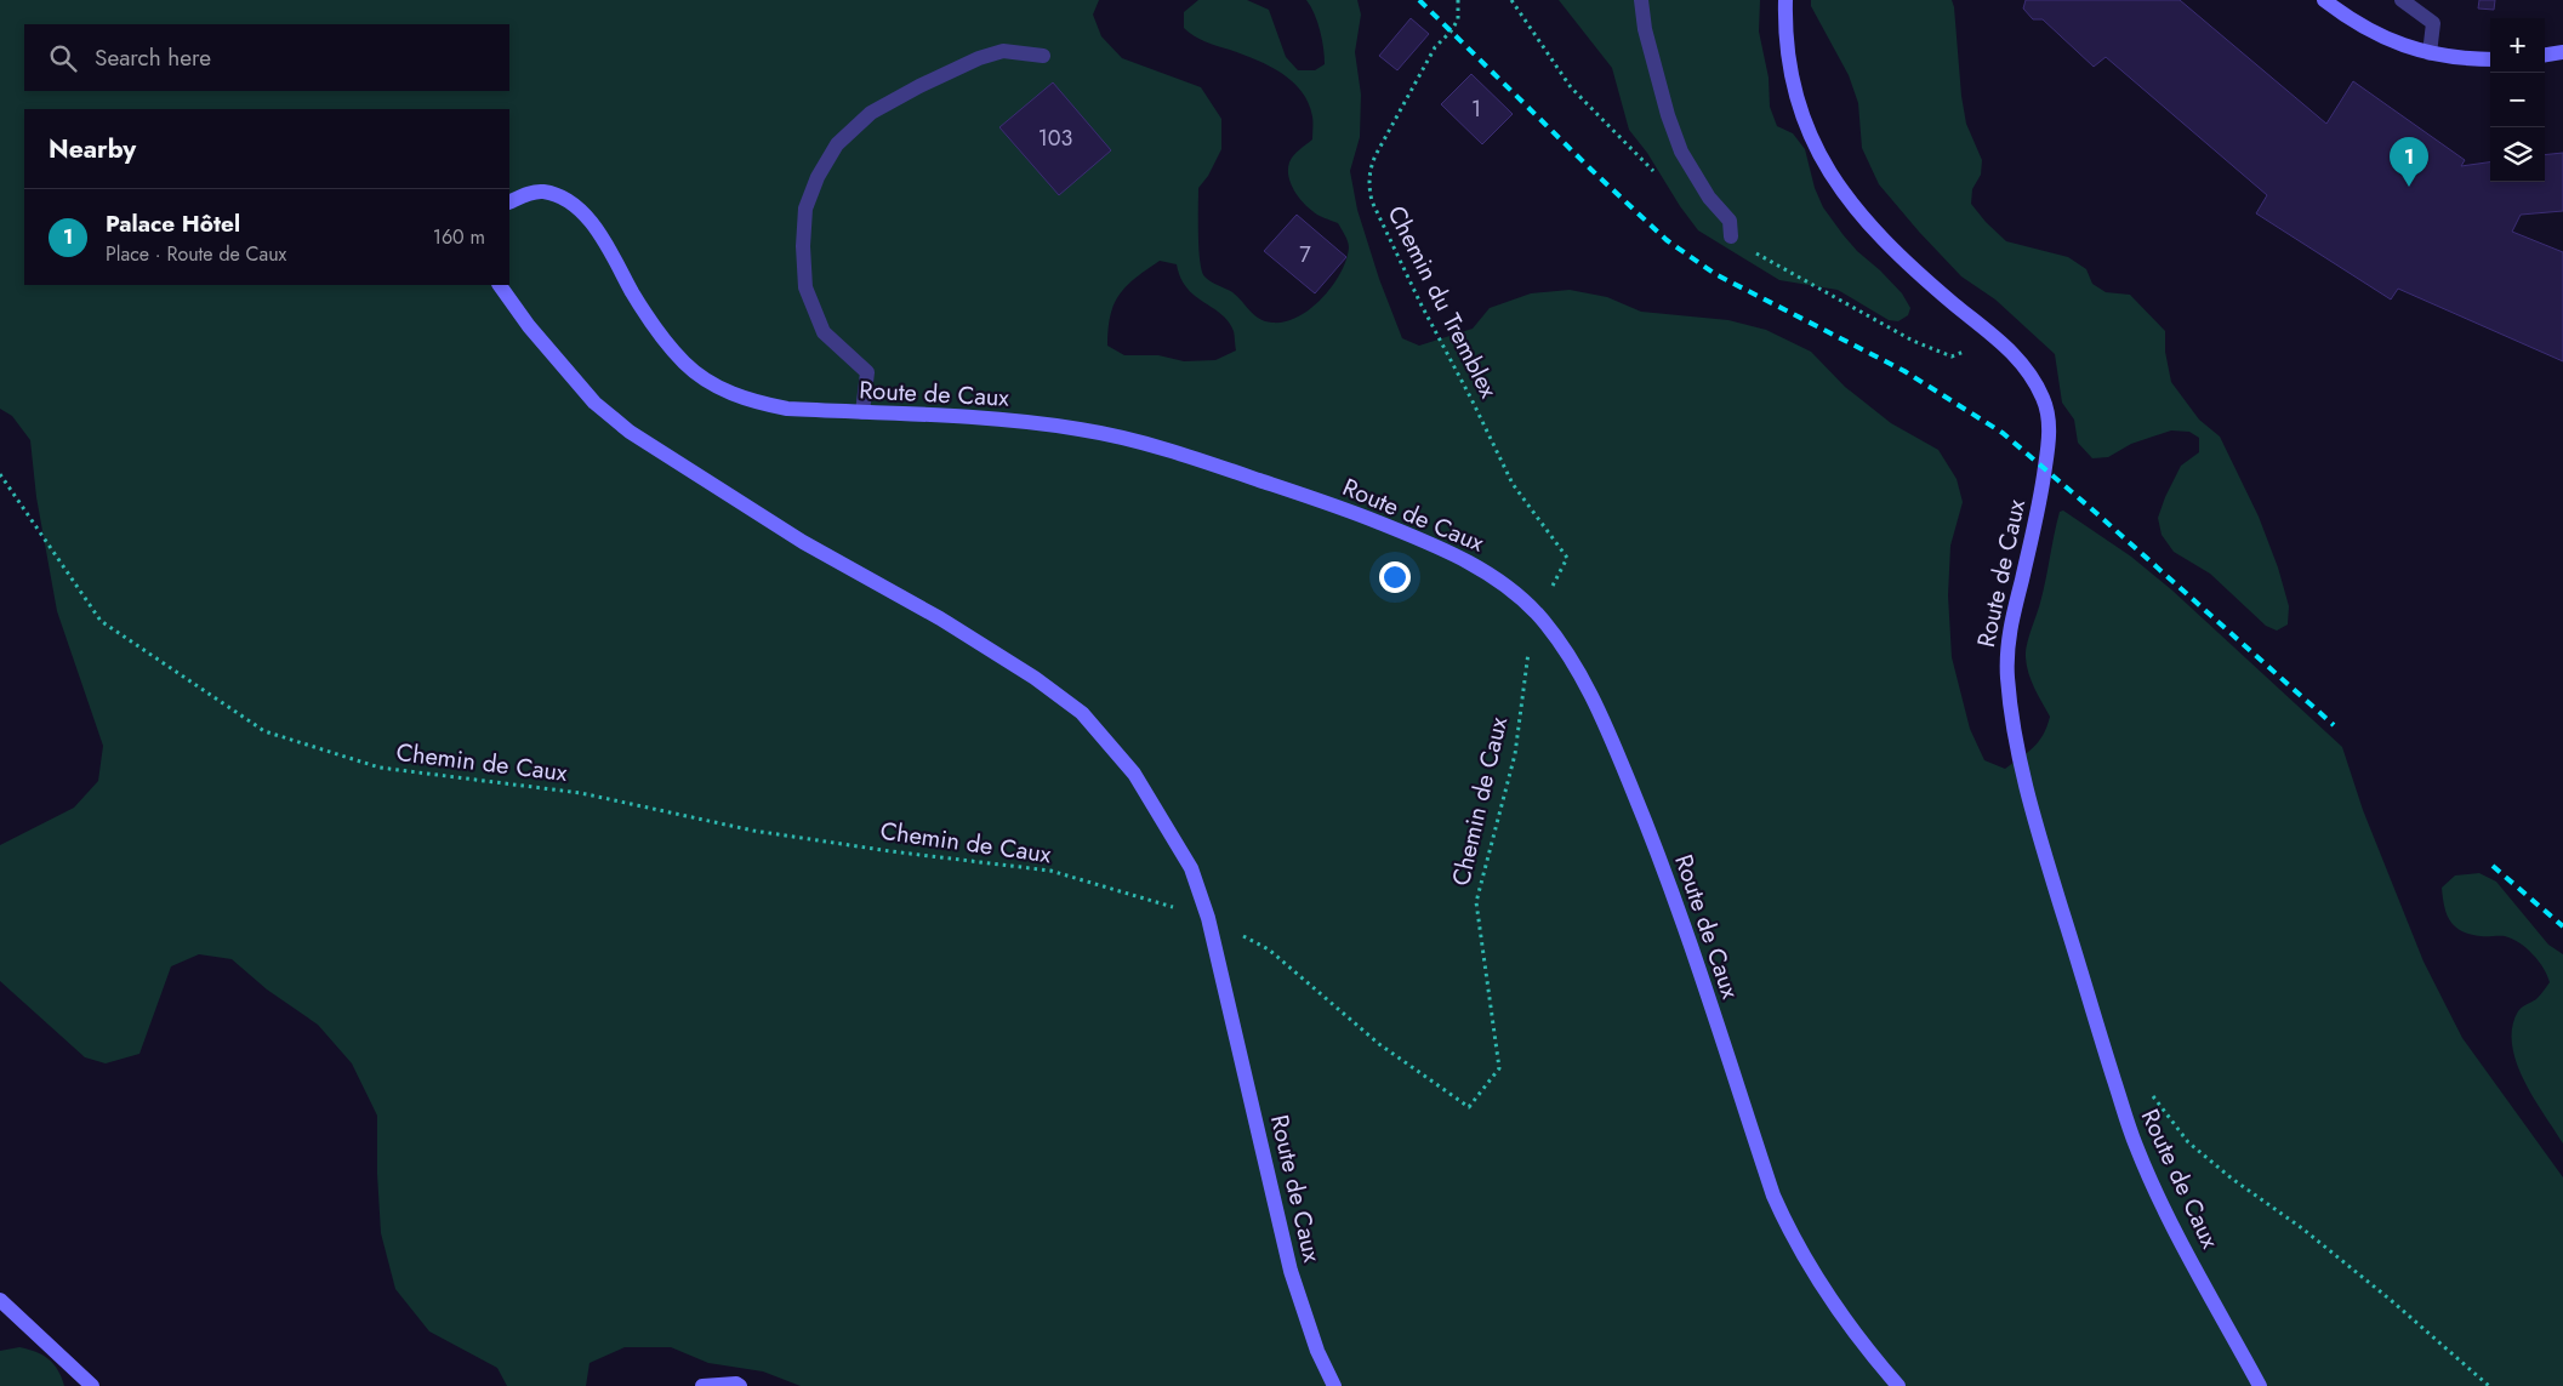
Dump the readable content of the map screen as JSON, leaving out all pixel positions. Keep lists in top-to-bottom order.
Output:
{
  "streets": {
    "street": ["Route de Caux"],
    "path": ["Chemin du Tremblex", "Chemin de Caux"]
  },
  "crossings": [
    ["Chemin du Tremblex", "Route de Caux"],
    ["Chemin du Tremblex", "Chemin de Caux"],
    ["Route de Caux", "Chemin de Caux"]
  ],
  "house_numbers": ["1", "103", "7"],
  "page": {
    "map_buttons": ["+", "−"],
    "search": "Search here",
    "heading": "Nearby",
    "pins": "1",
    "list": [
      {
        "mark": "1",
        "name": "Palace Hôtel",
        "note": "Place · Route de Caux",
        "value": "160 m"
      }
    ]
  }
}
